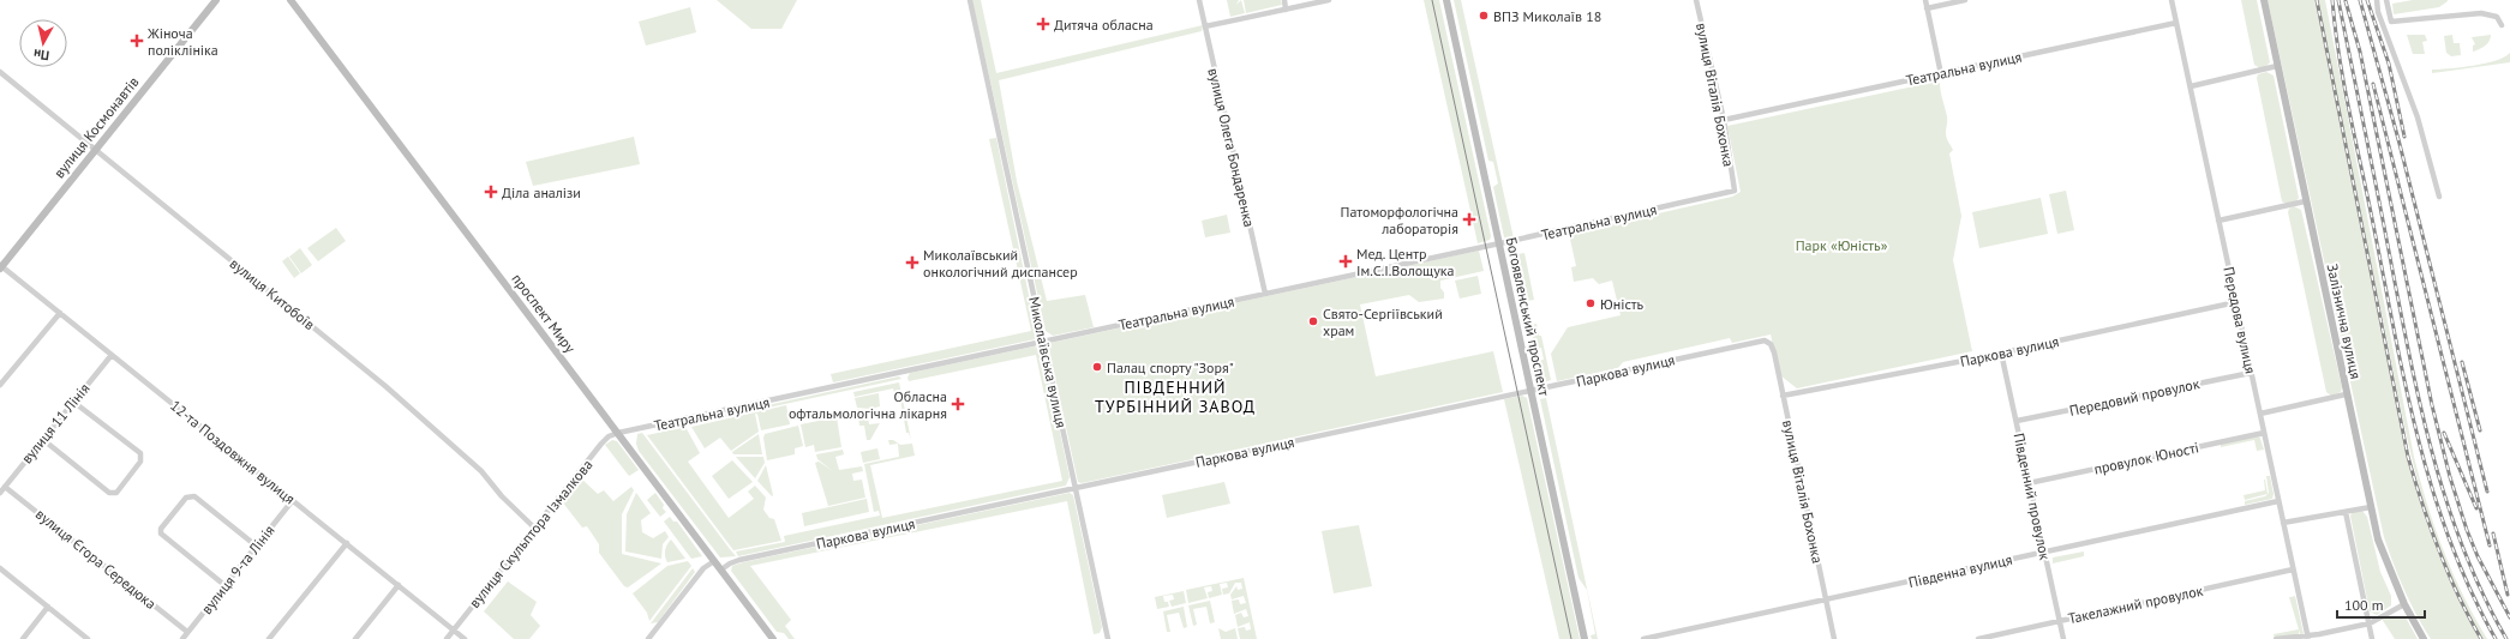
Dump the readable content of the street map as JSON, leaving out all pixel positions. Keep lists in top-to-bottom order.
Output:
{
  "streets": {
    "main road": [
      "вулиця Космонавтів",
      "проспект Миру",
      "Богоявленський проспект",
      "Залізнична вулиця"
    ],
    "street": [
      "Театральна вулиця",
      "вулиця Віталія Бохонка",
      "вулиця Олега Бондаренка",
      "вулиця Китобоїв",
      "Передова вулиця",
      "Паркова вулиця",
      "Миколаївська вулиця",
      "Передовий провулок",
      "вулиця 11 Лінія",
      "12-та Поздовжня вулиця",
      "провулок Юності",
      "Південний провулок",
      "вулиця Скульптора Ізмалкова",
      "вулиця Єгора Середюка",
      "вулиця 9-та Лінія",
      "Південна вулиця",
      "Такелажний провулок"
    ]
  },
  "crossings": [
    ["Театральна вулиця", "вулиця Віталія Бохонка"],
    ["Театральна вулиця", "вулиця Олега Бондаренка"],
    ["Театральна вулиця", "проспект Миру"],
    ["Театральна вулиця", "Богоявленський проспект"],
    ["Театральна вулиця", "Передова вулиця"],
    ["Театральна вулиця", "Миколаївська вулиця"],
    ["Театральна вулиця", "вулиця Скульптора Ізмалкова"],
    ["вулиця Віталія Бохонка", "Паркова вулиця"],
    ["вулиця Віталія Бохонка", "Південна вулиця"],
    ["вулиця Космонавтів", "вулиця Китобоїв"],
    ["вулиця Космонавтів", "12-та Поздовжня вулиця"],
    ["вулиця Китобоїв", "вулиця Скульптора Ізмалкова"],
    ["проспект Миру", "Паркова вулиця"],
    ["проспект Миру", "вулиця Скульптора Ізмалкова"],
    ["Богоявленський проспект", "Паркова вулиця"],
    ["Передова вулиця", "Паркова вулиця"],
    ["Передова вулиця", "Передовий провулок"],
    ["Передова вулиця", "провулок Юності"],
    ["Передова вулиця", "Південна вулиця"],
    ["Передова вулиця", "Такелажний провулок"],
    ["Паркова вулиця", "Миколаївська вулиця"],
    ["Паркова вулиця", "Південний провулок"],
    ["Передовий провулок", "Південний провулок"],
    ["вулиця 11 Лінія", "12-та Поздовжня вулиця"],
    ["вулиця 11 Лінія", "вулиця Єгора Середюка"],
    ["12-та Поздовжня вулиця", "вулиця Скульптора Ізмалкова"],
    ["12-та Поздовжня вулиця", "вулиця 9-та Лінія"],
    ["провулок Юності", "Південний провулок"],
    ["Південний провулок", "Південна вулиця"],
    ["Південний провулок", "Такелажний провулок"],
    ["вулиця Єгора Середюка", "вулиця 9-та Лінія"]
  ],
  "districts": ["ПІВДЕННИЙ ТУРБІННИЙ ЗАВОД"],
  "parks": ["Парк «Юність»"],
  "places": {
    "other": [
      "ВПЗ Миколаїв 18",
      "Юність",
      "Свято-Сергіївський храм",
      "Палац спорту \"Зоря\""
    ],
    "health": [
      "Дитяча обласна",
      "Жіноча поліклініка",
      "Діла аналізи",
      "Патоморфологічна лабораторія",
      "Мед. Центр Ім.С.І.Волощука",
      "Миколаївський онкологічний диспансер",
      "Обласна офтальмологічна лікарня"
    ]
  },
  "scale_bar": "100 m",
  "north": "bottom"
}
